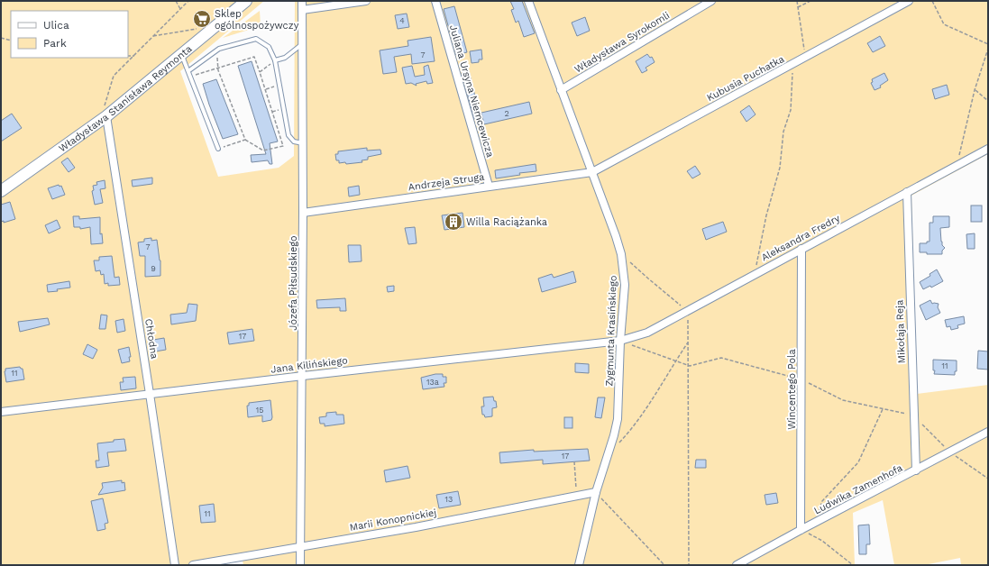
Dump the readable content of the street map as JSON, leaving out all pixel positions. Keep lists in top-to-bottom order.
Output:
{
  "streets": {
    "street": [
      "Władysława Syrokomli",
      "Kubusia Puchatka",
      "Juliana Ursyna Niemcewicza",
      "Władysława Stanisława Reymonta",
      "Andrzeja Struga",
      "Aleksandra Fredry",
      "Józefa Piłsudskiego",
      "Zygmunta Krasińskiego",
      "Mikołaja Reja",
      "Chłodna",
      "Jana Kilińskiego",
      "Wincentego Pola",
      "Ludwika Zamenhofa",
      "Marii Konopnickiej"
    ]
  },
  "crossings": [
    ["Władysława Syrokomli", "Zygmunta Krasińskiego"],
    ["Kubusia Puchatka", "Andrzeja Struga"],
    ["Kubusia Puchatka", "Zygmunta Krasińskiego"],
    ["Juliana Ursyna Niemcewicza", "Andrzeja Struga"],
    ["Władysława Stanisława Reymonta", "Chłodna"],
    ["Andrzeja Struga", "Józefa Piłsudskiego"],
    ["Andrzeja Struga", "Zygmunta Krasińskiego"],
    ["Aleksandra Fredry", "Zygmunta Krasińskiego"],
    ["Aleksandra Fredry", "Mikołaja Reja"],
    ["Aleksandra Fredry", "Jana Kilińskiego"],
    ["Aleksandra Fredry", "Wincentego Pola"],
    ["Józefa Piłsudskiego", "Jana Kilińskiego"],
    ["Józefa Piłsudskiego", "Marii Konopnickiej"],
    ["Zygmunta Krasińskiego", "Jana Kilińskiego"],
    ["Zygmunta Krasińskiego", "Marii Konopnickiej"],
    ["Mikołaja Reja", "Ludwika Zamenhofa"],
    ["Chłodna", "Jana Kilińskiego"],
    ["Wincentego Pola", "Ludwika Zamenhofa"]
  ],
  "places": {
    "supermarket": ["Sklep ogólnospożywczy"],
    "building": ["Willa Raciążanka"]
  },
  "house_numbers": [
    "4",
    "7",
    "2",
    "7",
    "9",
    "17",
    "11",
    "11",
    "13a",
    "15",
    "17",
    "13",
    "11"
  ],
  "legend": ["Ulica", "Park"]
}
